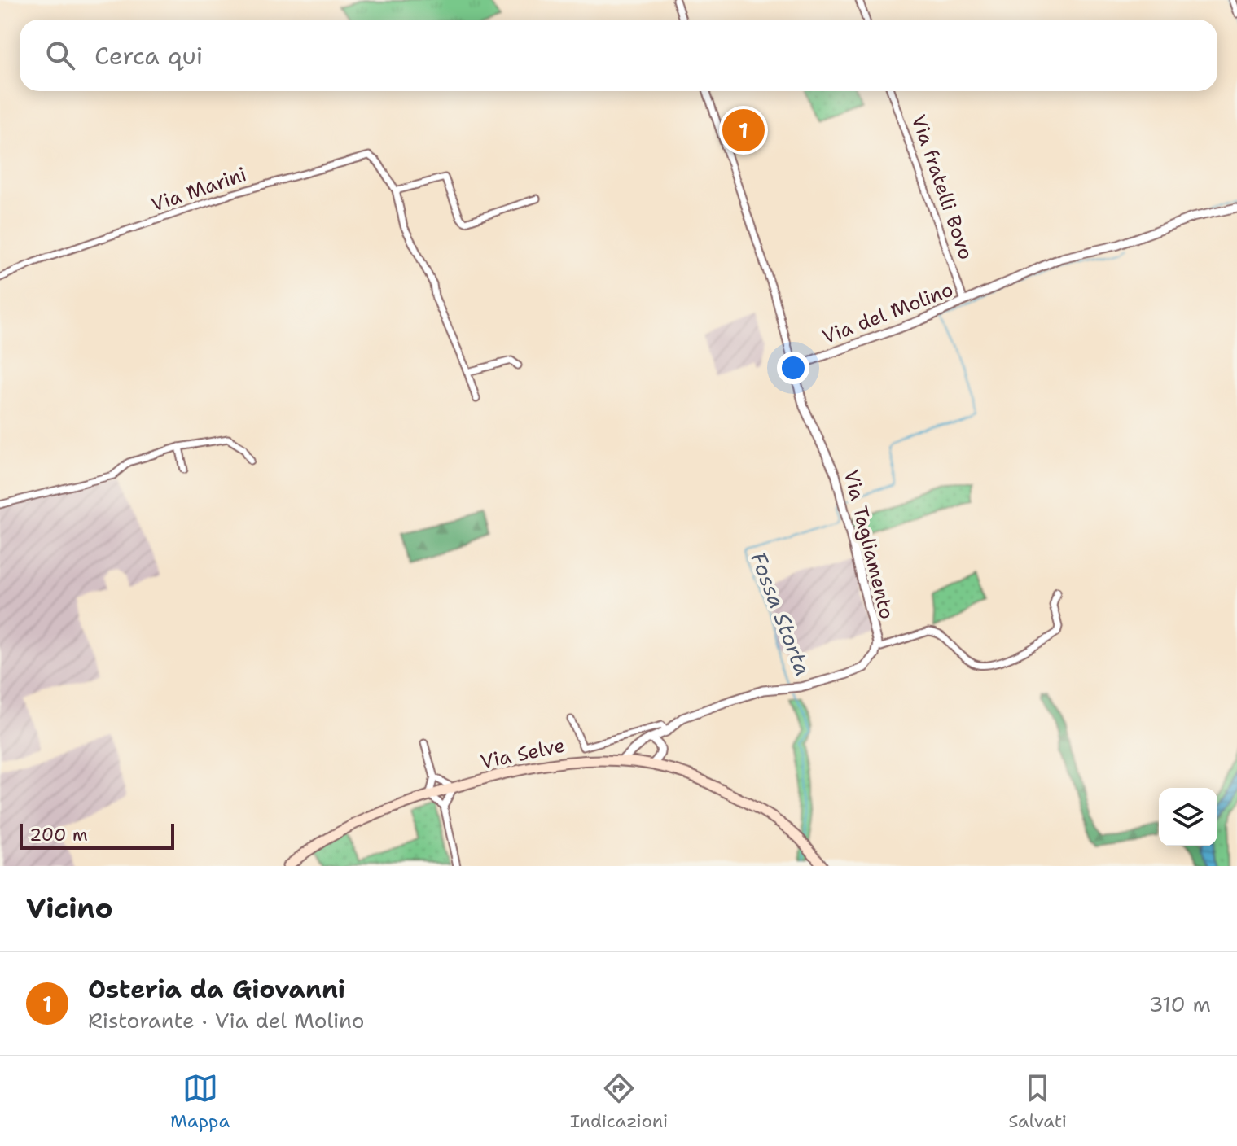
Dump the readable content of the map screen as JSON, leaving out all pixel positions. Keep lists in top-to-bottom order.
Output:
{
  "streets": {
    "main road": ["Via Selve"],
    "street": [
      "Via fratelli Bovo",
      "Via Marini",
      "Via del Molino",
      "Via Tagliamento"
    ]
  },
  "crossings": [
    ["Via fratelli Bovo", "Via del Molino"],
    ["Via del Molino", "Via Tagliamento"],
    ["Via Tagliamento", "Via Selve"]
  ],
  "water": ["Fossa Storta"],
  "scale_bar": "200 m",
  "page": {
    "search": "Cerca qui",
    "pins": "1",
    "scale": "200 m",
    "heading": "Vicino",
    "list": [
      {
        "mark": "1",
        "name": "Osteria da Giovanni",
        "note": "Ristorante · Via del Molino",
        "value": "310 m"
      }
    ],
    "nav": ["Mappa", "Indicazioni", "Salvati"]
  }
}
